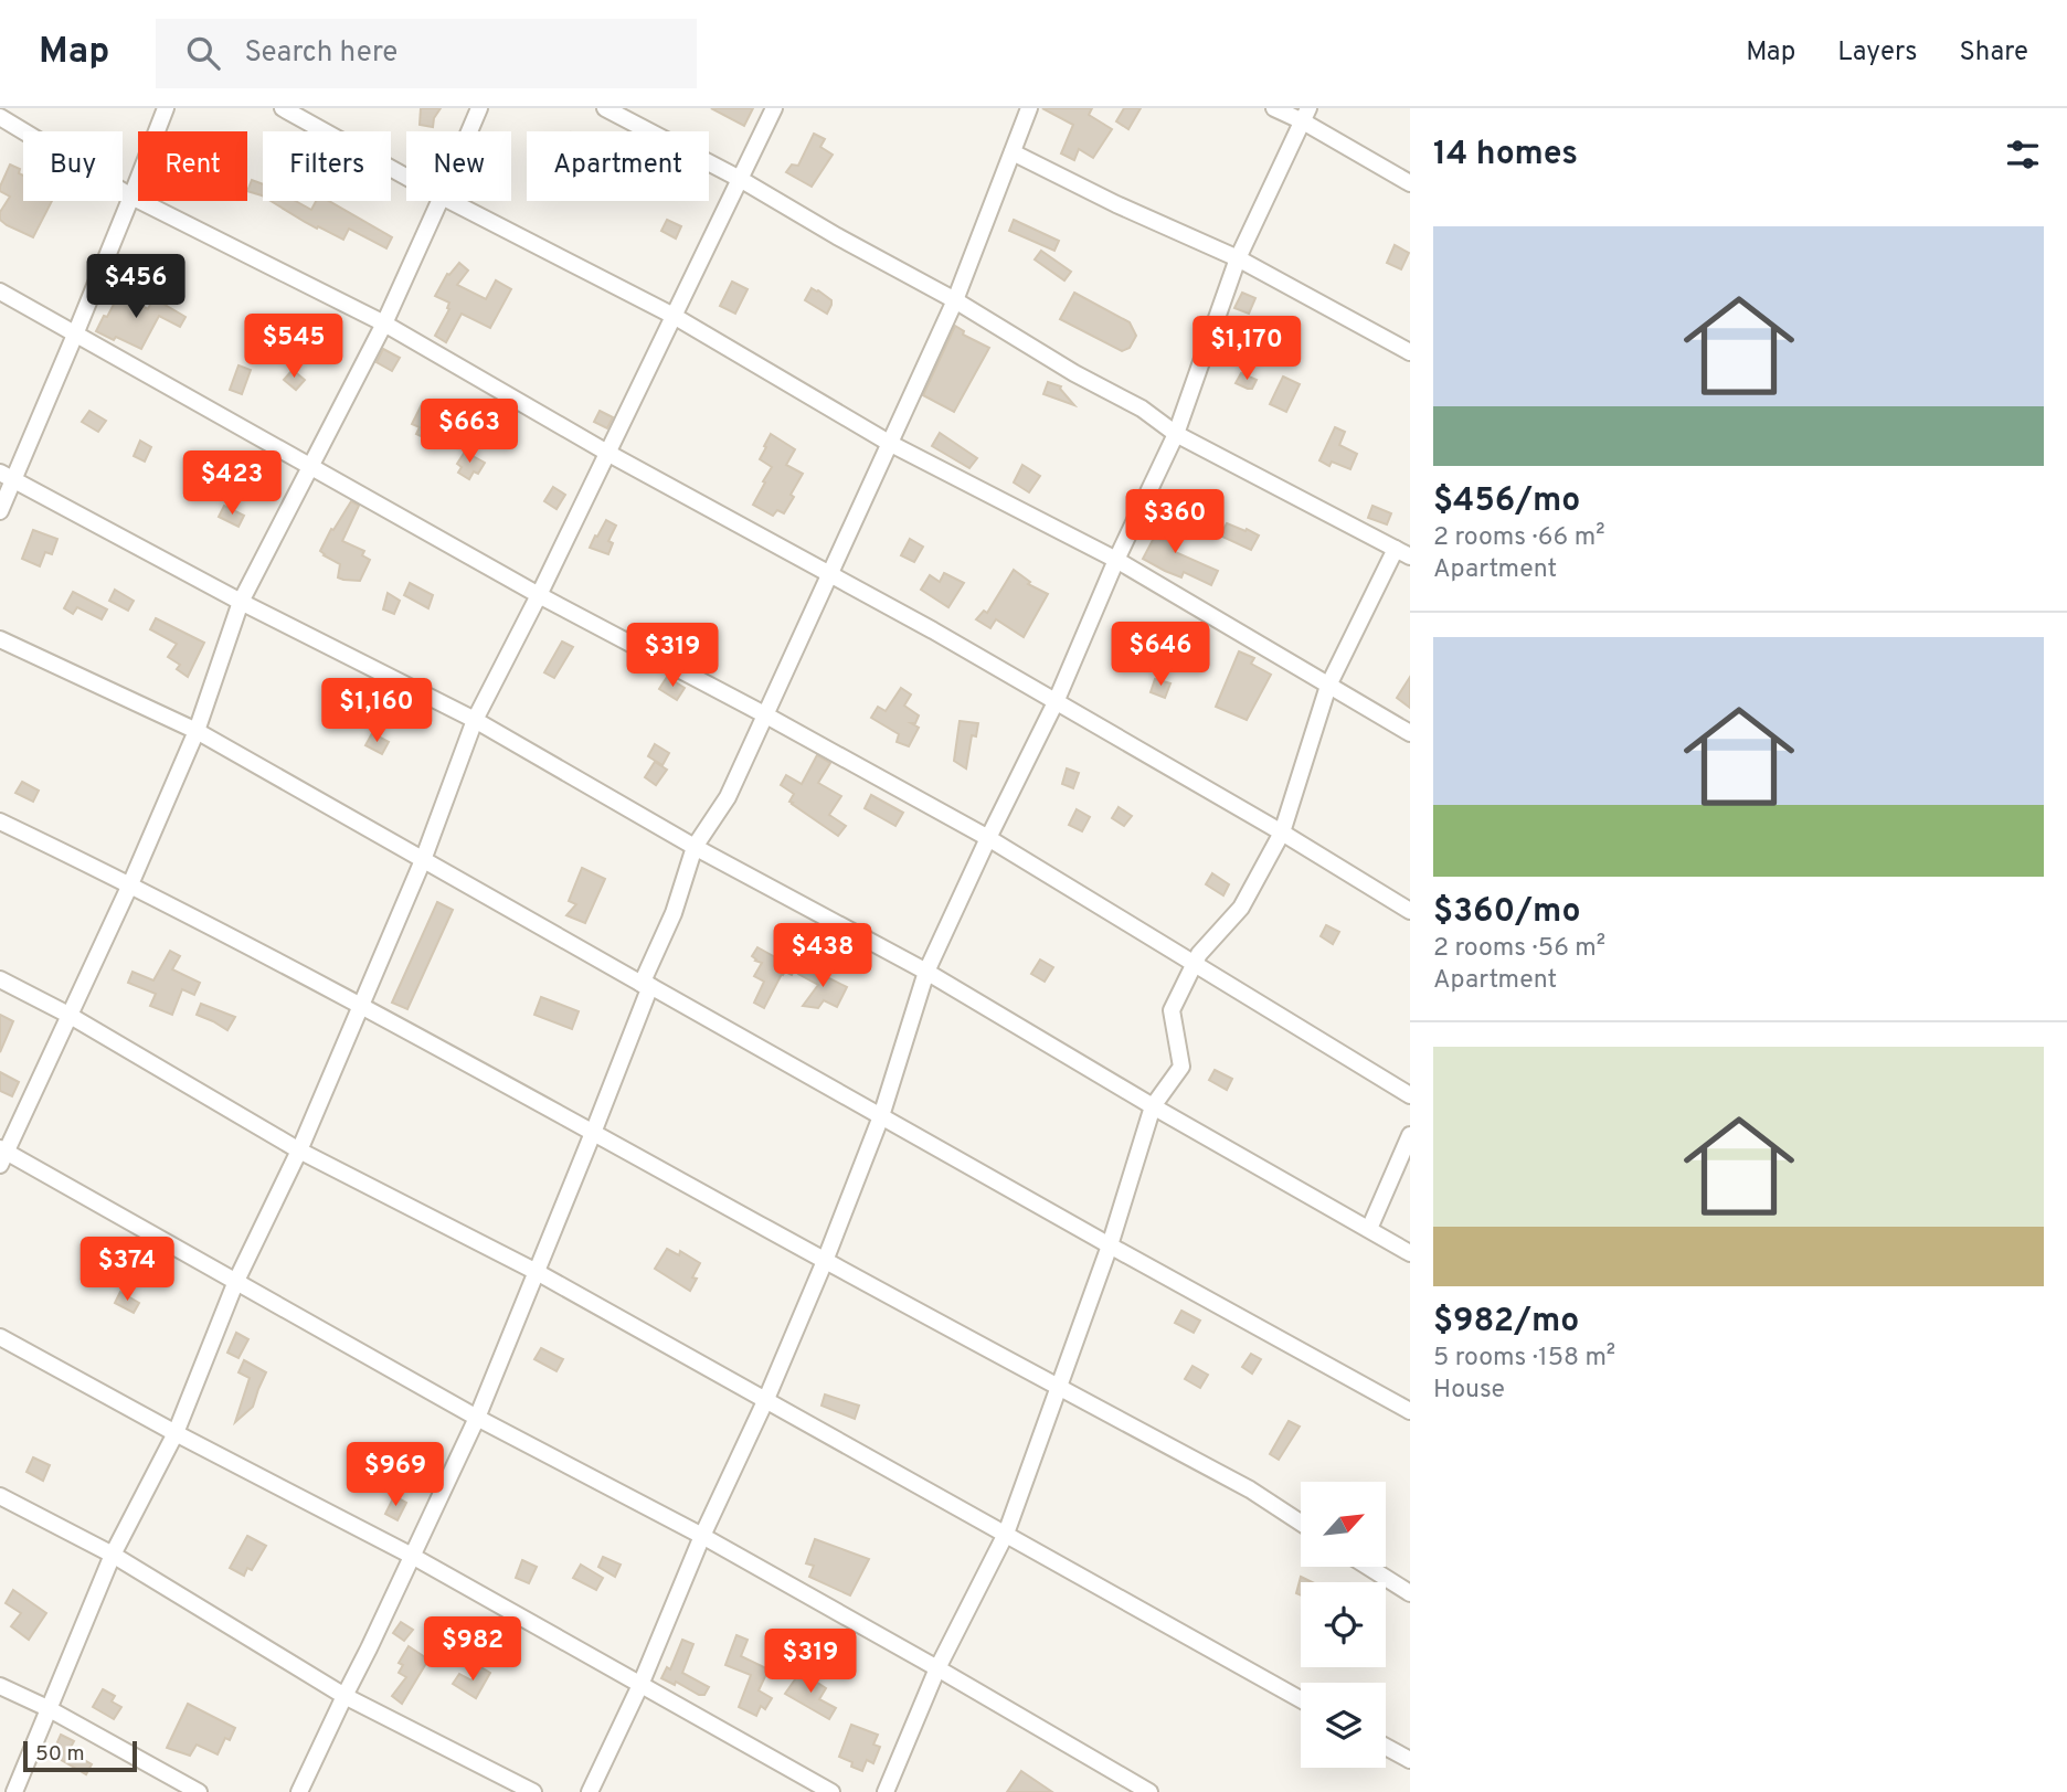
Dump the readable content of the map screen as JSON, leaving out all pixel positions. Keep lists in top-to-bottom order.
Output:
{
  "scale_bar": "50 m",
  "north": "top right",
  "page": {
    "header": "Map",
    "search": "Search here",
    "nav": ["Map", "Layers", "Share"],
    "heading": "14 homes",
    "chip": [
      "Buy",
      "Rent",
      "Filters",
      "New",
      "Apartment"
    ],
    "list": [
      {
        "name": "$456/mo",
        "note": "2 rooms · 66 m² · Apartment"
      },
      {
        "name": "$360/mo",
        "note": "2 rooms · 56 m² · Apartment"
      },
      {
        "name": "$982/mo",
        "note": "5 rooms · 158 m² · House"
      }
    ],
    "price": [
      "$456",
      "$545",
      "$1,170",
      "$663",
      "$423",
      "$360",
      "$646",
      "$319",
      "$1,160",
      "$438",
      "$374",
      "$969",
      "$982",
      "$319"
    ],
    "scale": "50 m"
  }
}
